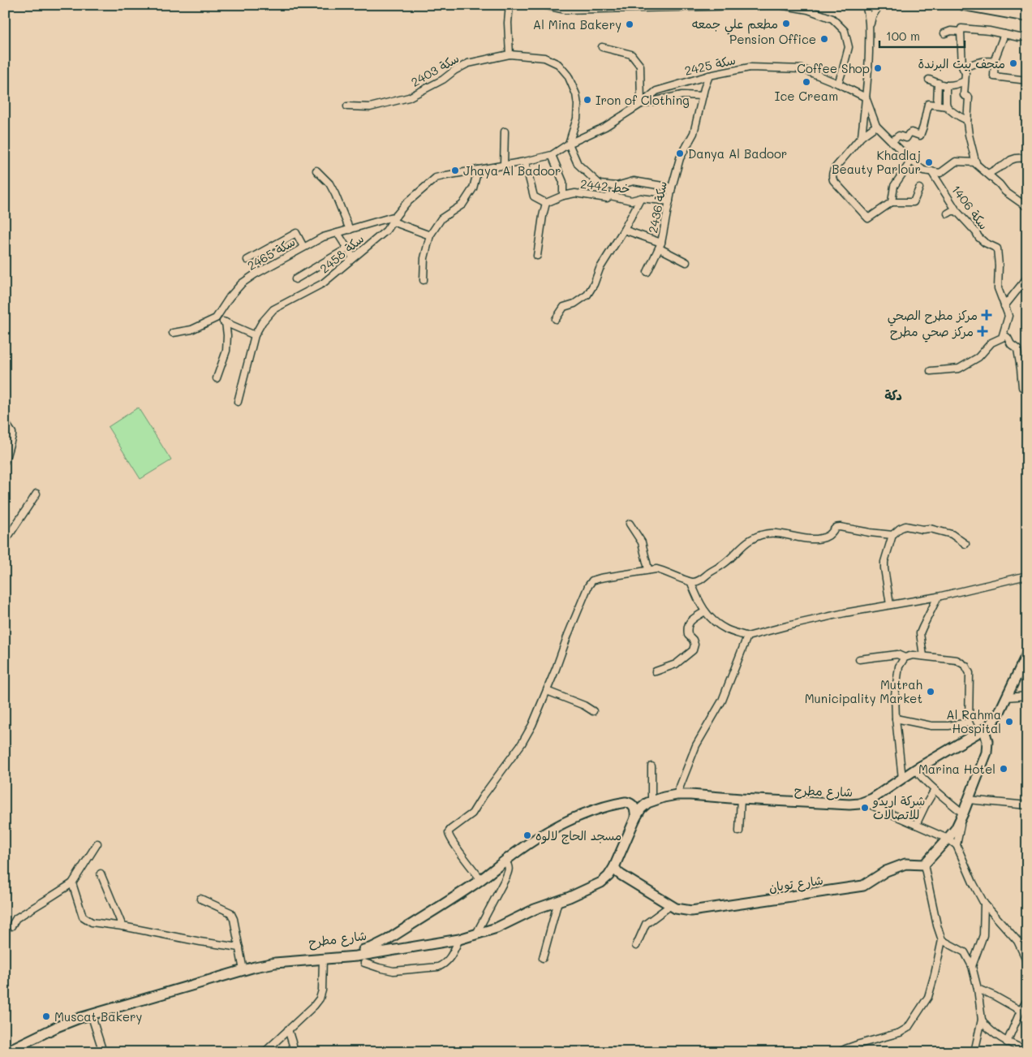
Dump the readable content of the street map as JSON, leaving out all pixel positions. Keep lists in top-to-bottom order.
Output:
{
  "streets": {
    "main road": ["شارع مطرح", "شارع تويان"],
    "street": [
      "سكة 2425",
      "سكة 2403",
      "2442 خط",
      "سكة 2436",
      "1406 سكة",
      "سكة 2465",
      "سكة 2458"
    ]
  },
  "crossings": [
    ["سكة 2425", "سكة 2403"],
    ["سكة 2425", "سكة 2436"],
    ["سكة 2425", "سكة 2458"],
    ["سكة 2403", "سكة 2458"],
    ["2442 خط", "سكة 2436"],
    ["سكة 2465", "سكة 2458"],
    ["شارع مطرح", "شارع تويان"]
  ],
  "districts": ["دكة"],
  "places": {
    "other": [
      "مطعم علي جمعه",
      "Al Mina Bakery",
      "Pension Office",
      "متحف بيت البرندة",
      "Coffee Shop",
      "Ice Cream",
      "Iron of Clothing",
      "Danya Al Badoor",
      "Khadlaj Beauty Parlour",
      "Jhaya Al Badoor",
      "Mutrah Municipality Market",
      "Al Rahma Hospital",
      "Marina Hotel",
      "شركة اريدو للاتصالات",
      "مسجد الحاج لالوه",
      "Muscat Bakery"
    ],
    "health": ["مركز مطرح الصحي", "مركز صحي مطرح"]
  },
  "scale_bar": "100 m"
}
